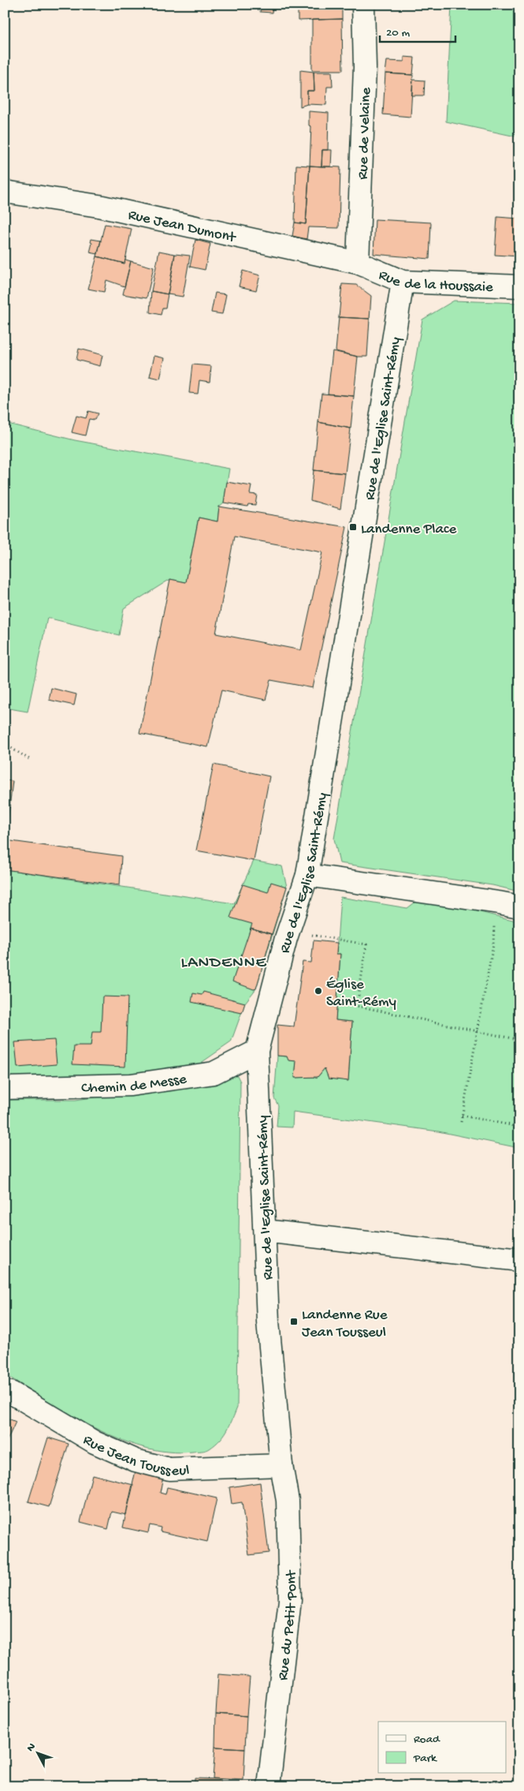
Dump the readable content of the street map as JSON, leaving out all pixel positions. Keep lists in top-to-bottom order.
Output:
{
  "streets": {
    "street": [
      "Rue de Velaine",
      "Rue Jean Dumont",
      "Rue de la Houssaie",
      "Rue de l'Eglise Saint-Rémy",
      "Chemin de Messe",
      "Rue Jean Tousseul",
      "Rue du Petit Pont"
    ]
  },
  "crossings": [
    ["Rue de Velaine", "Rue Jean Dumont"],
    ["Rue de Velaine", "Rue de la Houssaie"],
    ["Rue Jean Dumont", "Rue de la Houssaie"],
    ["Rue de la Houssaie", "Rue de l'Eglise Saint-Rémy"],
    ["Rue de l'Eglise Saint-Rémy", "Chemin de Messe"],
    ["Rue de l'Eglise Saint-Rémy", "Rue Jean Tousseul"],
    ["Rue de l'Eglise Saint-Rémy", "Rue du Petit Pont"],
    ["Rue Jean Tousseul", "Rue du Petit Pont"]
  ],
  "districts": ["LANDENNE"],
  "places": {
    "transit": ["Landenne Place", "Landenne Rue Jean Tousseul"],
    "other": ["Église Saint-Rémy"]
  },
  "legend": ["Road", "Park"],
  "scale_bar": "20 m",
  "north": "top left"
}
